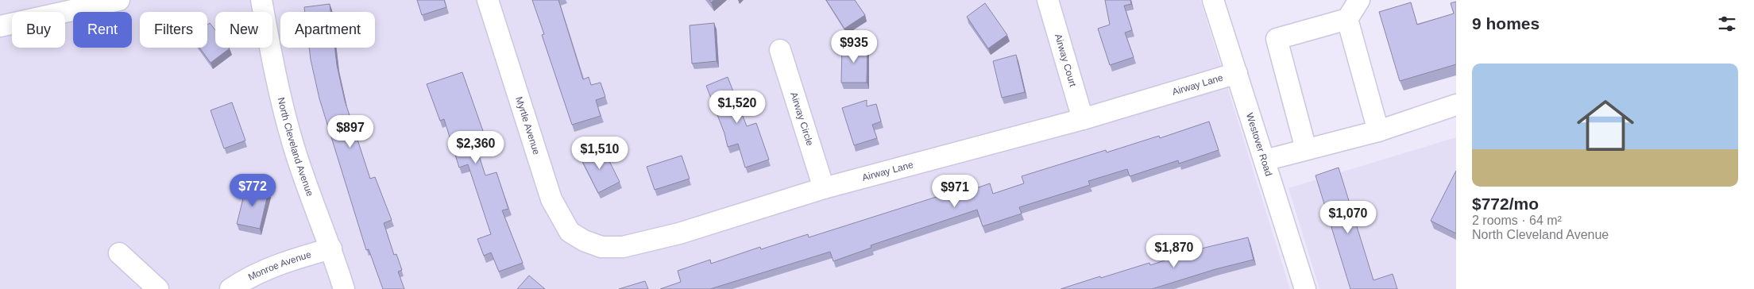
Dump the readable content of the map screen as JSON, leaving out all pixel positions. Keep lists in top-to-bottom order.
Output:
{
  "streets": {
    "street": [
      "Airway Court",
      "Airway Lane",
      "Airway Circle",
      "Myrtle Avenue",
      "Westover Road",
      "North Cleveland Avenue",
      "Monroe Avenue"
    ]
  },
  "crossings": [
    ["Airway Court", "Airway Lane"],
    ["Airway Lane", "Airway Circle"],
    ["Airway Lane", "Myrtle Avenue"],
    ["Airway Lane", "Westover Road"],
    ["North Cleveland Avenue", "Monroe Avenue"]
  ],
  "page": {
    "heading": "9 homes",
    "chip": [
      "Buy",
      "Rent",
      "Filters",
      "New",
      "Apartment"
    ],
    "price": [
      "$935",
      "$1,520",
      "$897",
      "$2,360",
      "$1,510",
      "$772",
      "$971",
      "$1,070",
      "$1,870"
    ],
    "list": [
      {
        "name": "$772/mo",
        "note": "2 rooms · 64 m² · North Cleveland Avenue"
      }
    ]
  }
}
